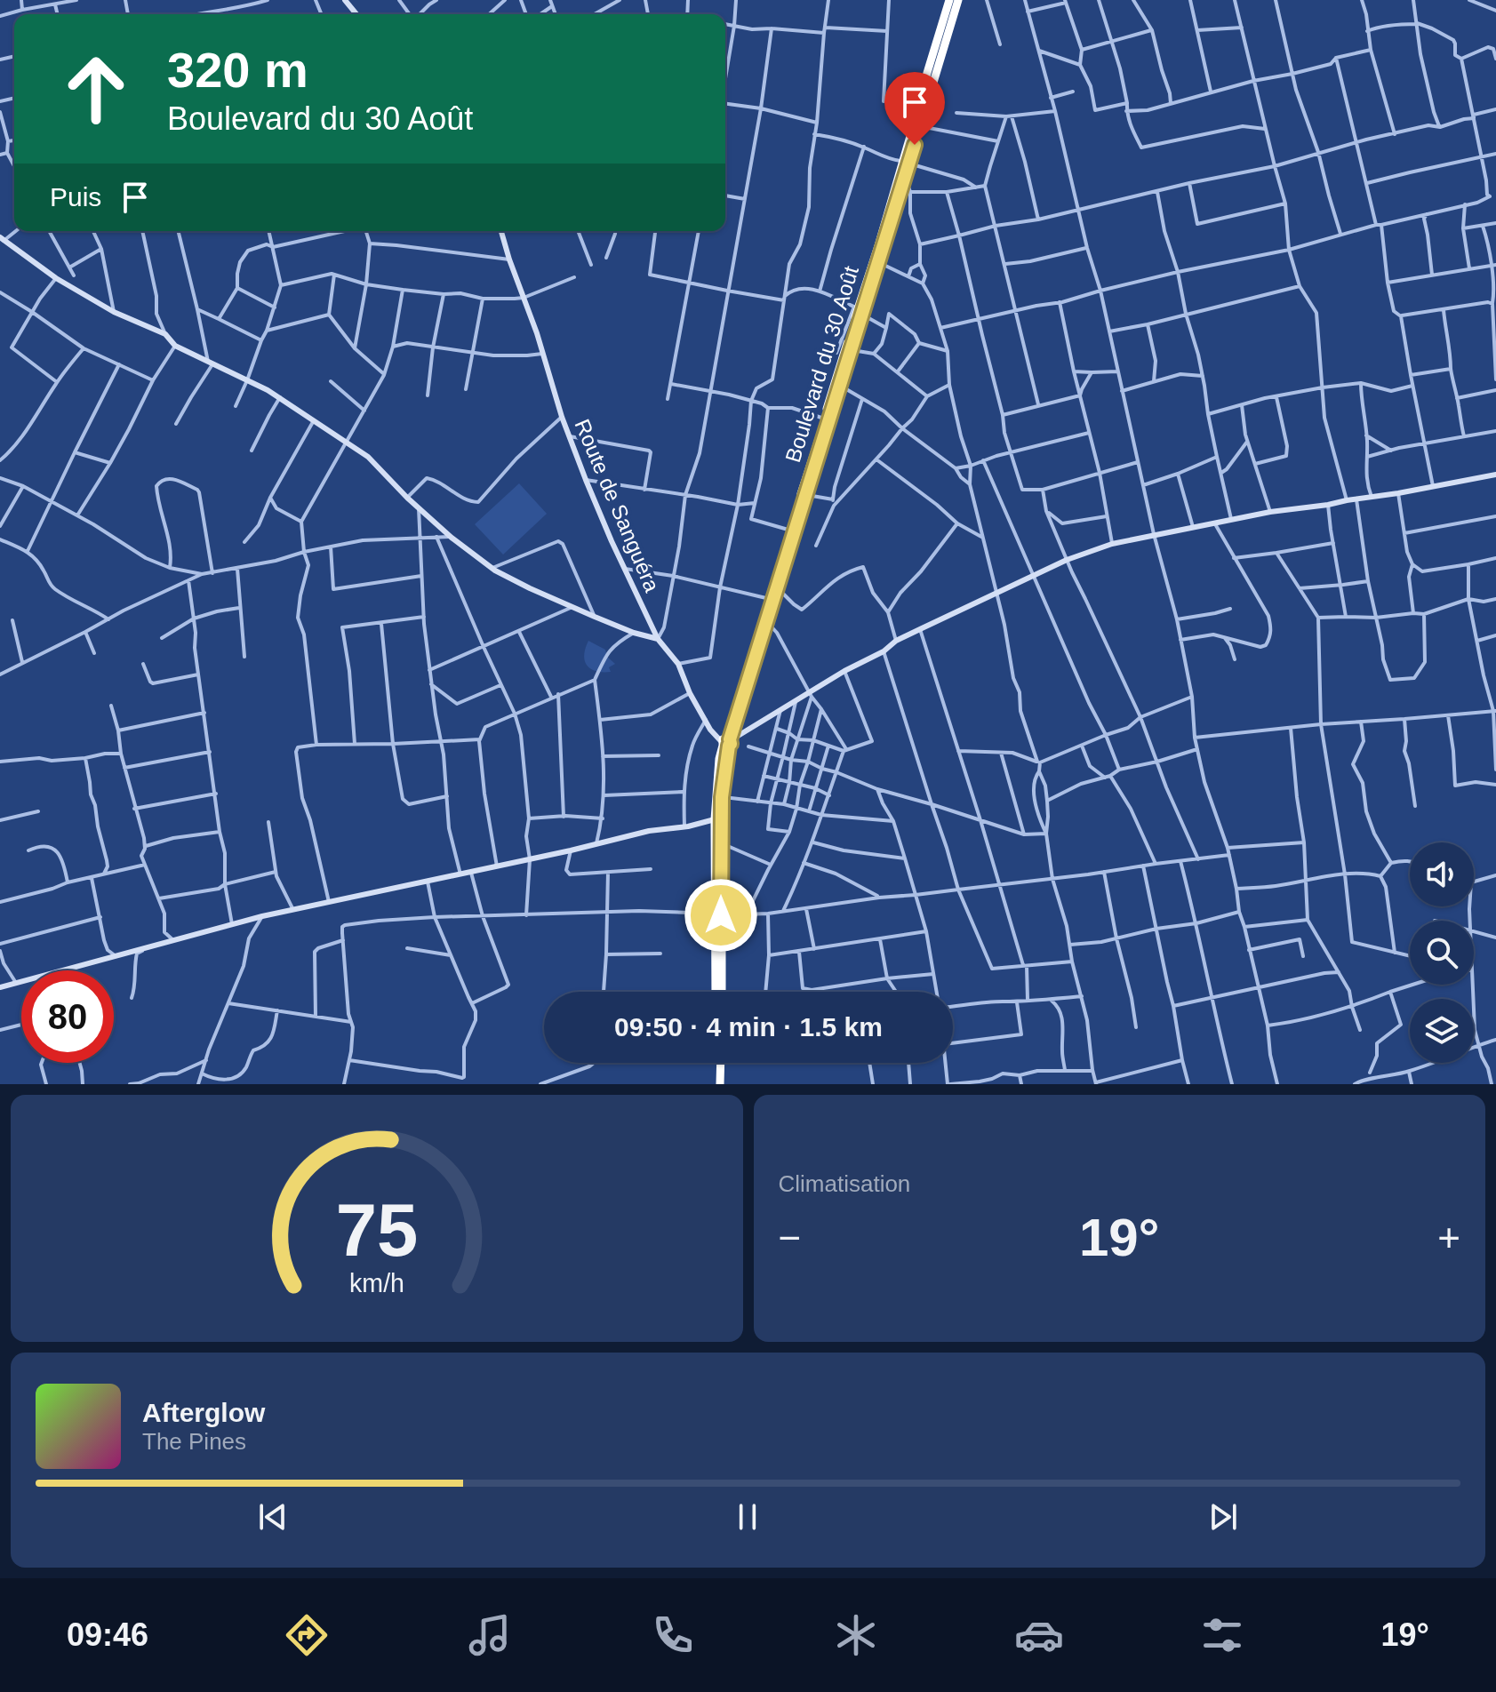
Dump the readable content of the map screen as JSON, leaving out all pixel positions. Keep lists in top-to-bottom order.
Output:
{
  "streets": {
    "highway": ["Boulevard du 30 Août"],
    "street": ["Route de Sanguéra"]
  },
  "crossings": [
    ["Boulevard du 30 Août", "Route de Sanguéra"]
  ],
  "page": {
    "turn": ["320 m", "Boulevard du 30 Août"],
    "then": "Puis",
    "limit": "80",
    "trip": "09:50 · 4 min · 1.5 km",
    "tile": "Climatisation",
    "heat": ["−", "19°", "+"],
    "song": ["Afterglow", "The Pines"],
    "tabs": ["09:46", "19°"],
    "gauge": ["75", "km/h"]
  }
}
